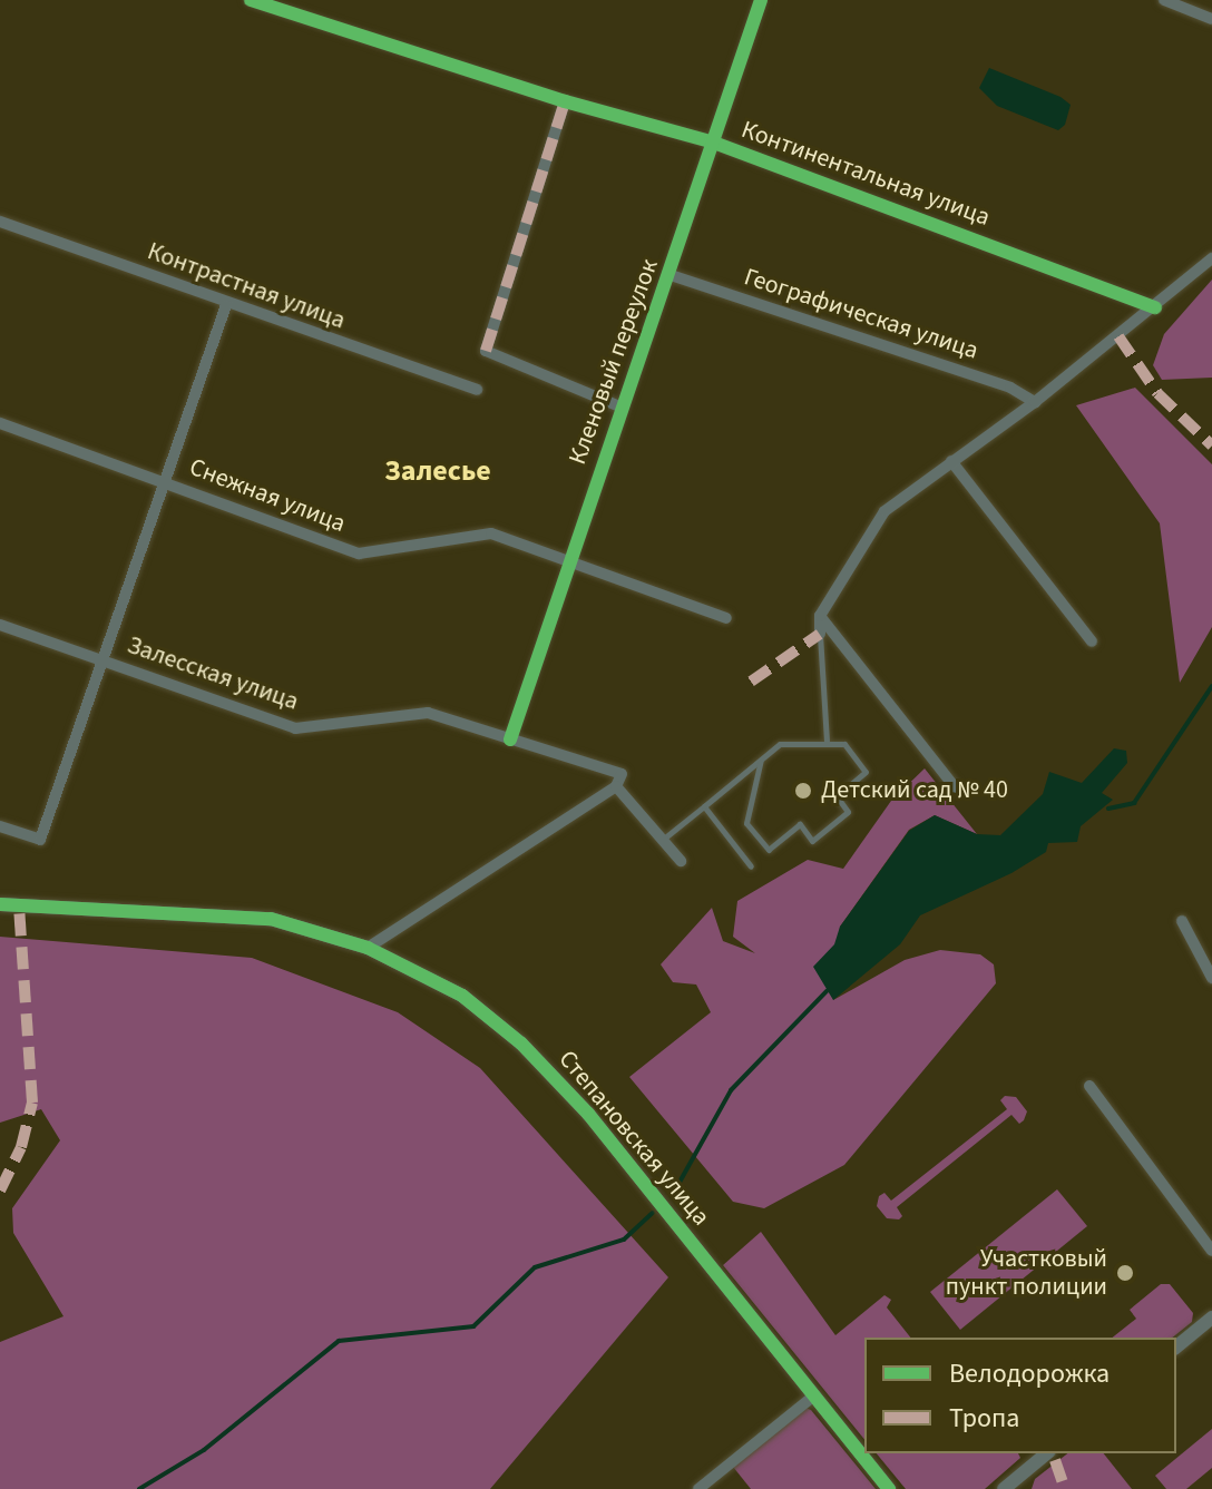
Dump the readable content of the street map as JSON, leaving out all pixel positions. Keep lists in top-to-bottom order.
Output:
{
  "streets": {
    "street": [
      "Континентальная улица",
      "Контрастная улица",
      "Географическая улица",
      "Кленовый переулок",
      "Снежная улица",
      "Залесская улица",
      "Степановская улица"
    ]
  },
  "crossings": [
    ["Континентальная улица", "Кленовый переулок"],
    ["Географическая улица", "Кленовый переулок"],
    ["Кленовый переулок", "Снежная улица"],
    ["Кленовый переулок", "Залесская улица"]
  ],
  "districts": ["Залесье"],
  "places": ["Детский сад № 40", "Участковый пункт полиции"],
  "legend": ["Велодорожка", "Тропа"]
}
